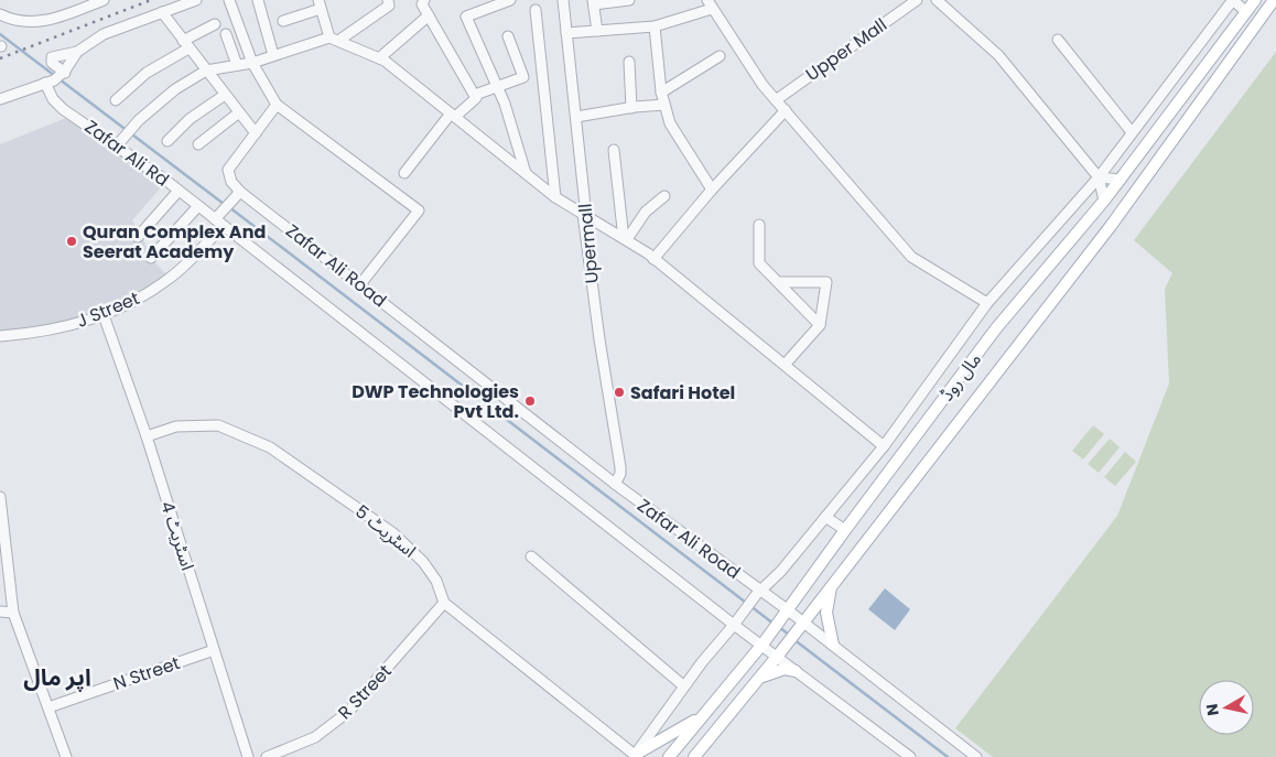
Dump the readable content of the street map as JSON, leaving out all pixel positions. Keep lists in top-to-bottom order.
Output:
{
  "streets": {
    "main road": ["مال روڈ"],
    "street": [
      "Upper Mall",
      "Zafar Ali Rd",
      "Upermall",
      "Zafar Ali Road",
      "J Street",
      "اسٹریٹ 5",
      "اسٹریٹ 4",
      "N Street",
      "R Street"
    ]
  },
  "crossings": [
    ["Upermall", "Zafar Ali Road"],
    ["Zafar Ali Road", "مال روڈ"],
    ["J Street", "اسٹریٹ 4"],
    ["اسٹریٹ 5", "اسٹریٹ 4"],
    ["اسٹریٹ 5", "R Street"],
    ["اسٹریٹ 4", "N Street"]
  ],
  "districts": ["اپر مال"],
  "places": ["Quran Complex And Seerat Academy", "Safari Hotel", "DWP Technologies Pvt Ltd."],
  "north": "left"
}
